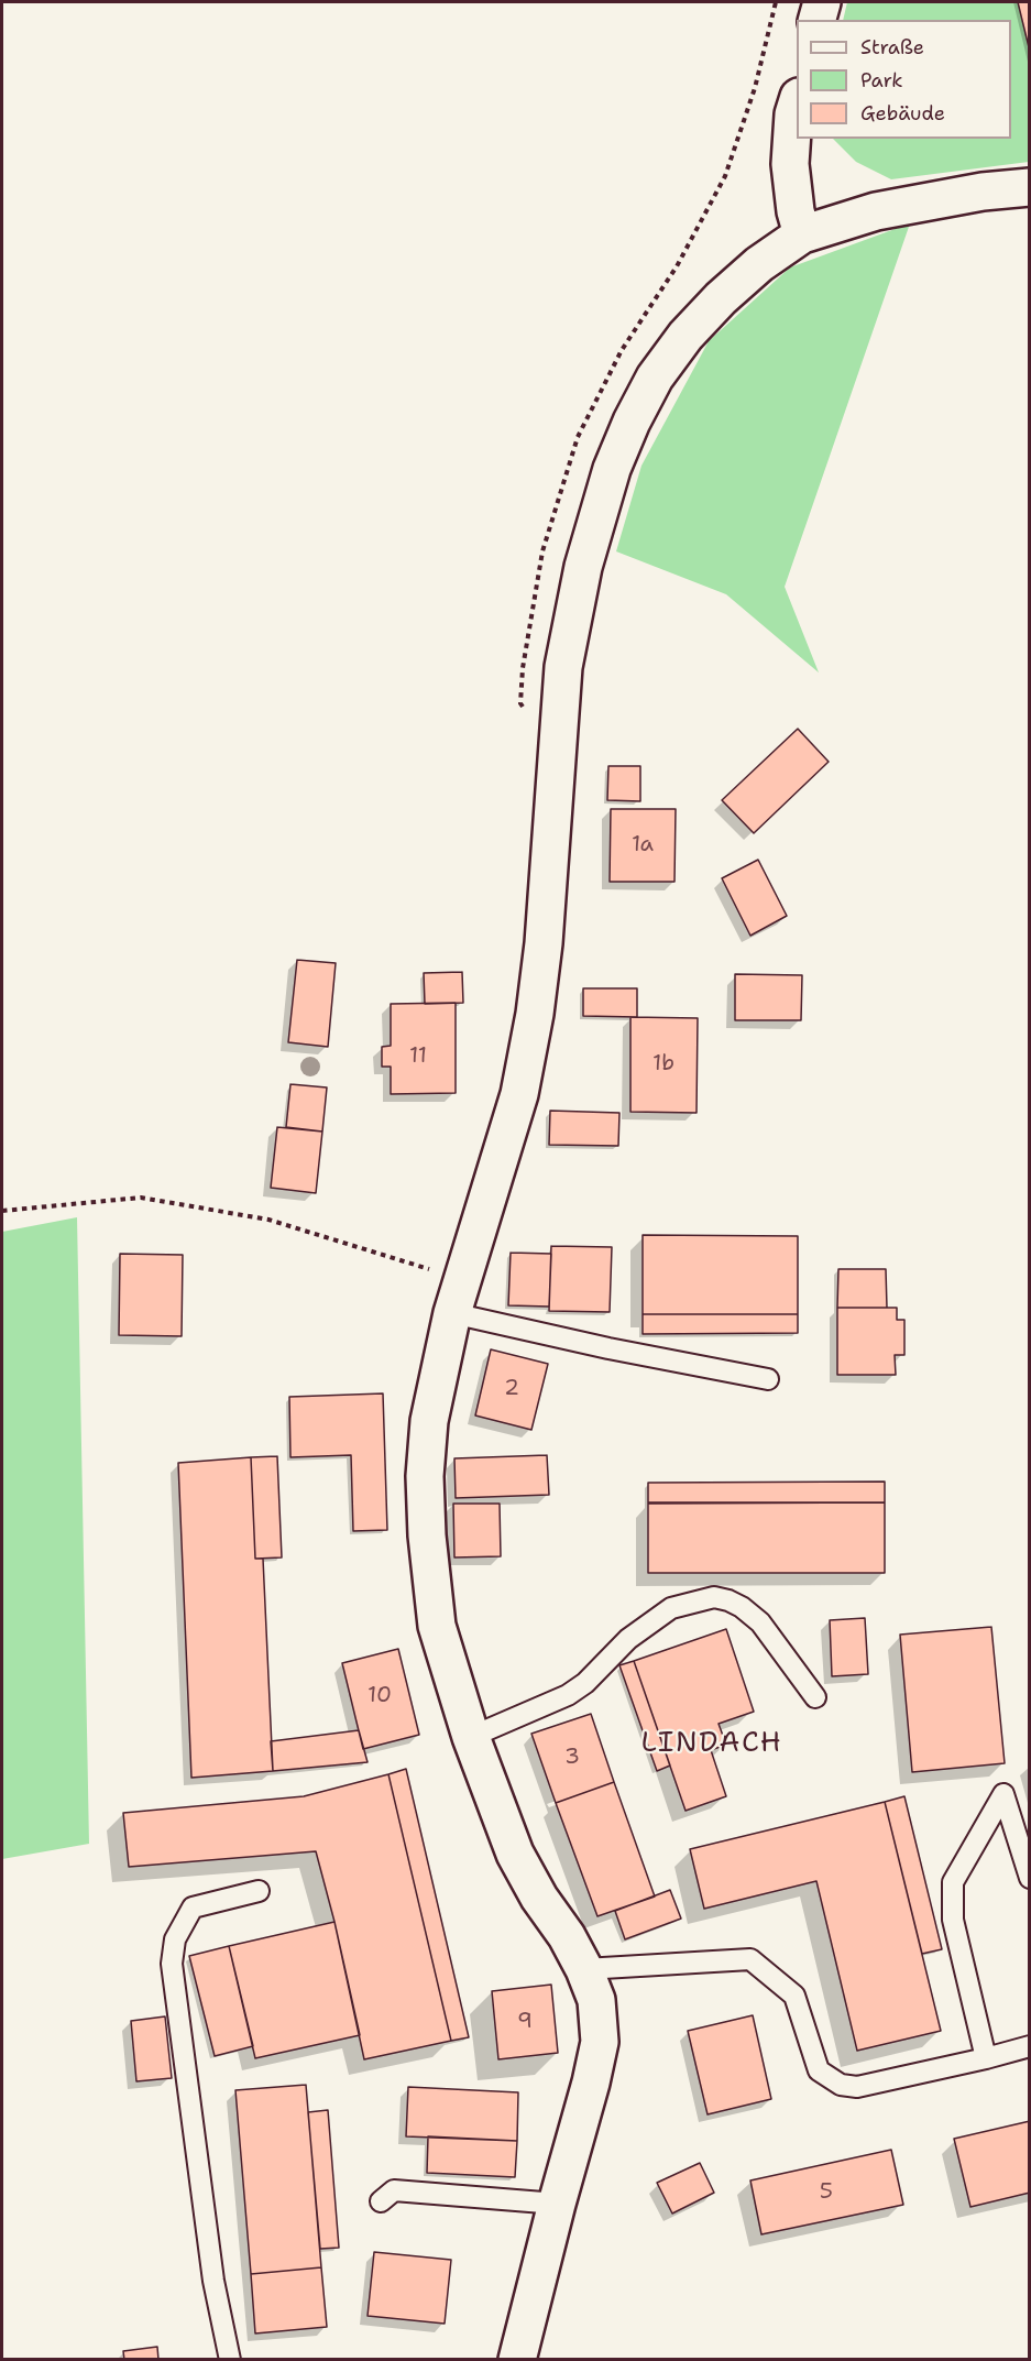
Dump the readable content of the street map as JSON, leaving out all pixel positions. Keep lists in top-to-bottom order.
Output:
{
  "districts": ["LINDACH"],
  "house_numbers": [
    "1a",
    "11",
    "1b",
    "2",
    "10",
    "3",
    "9",
    "5"
  ],
  "legend": ["Straße", "Park", "Gebäude"]
}
